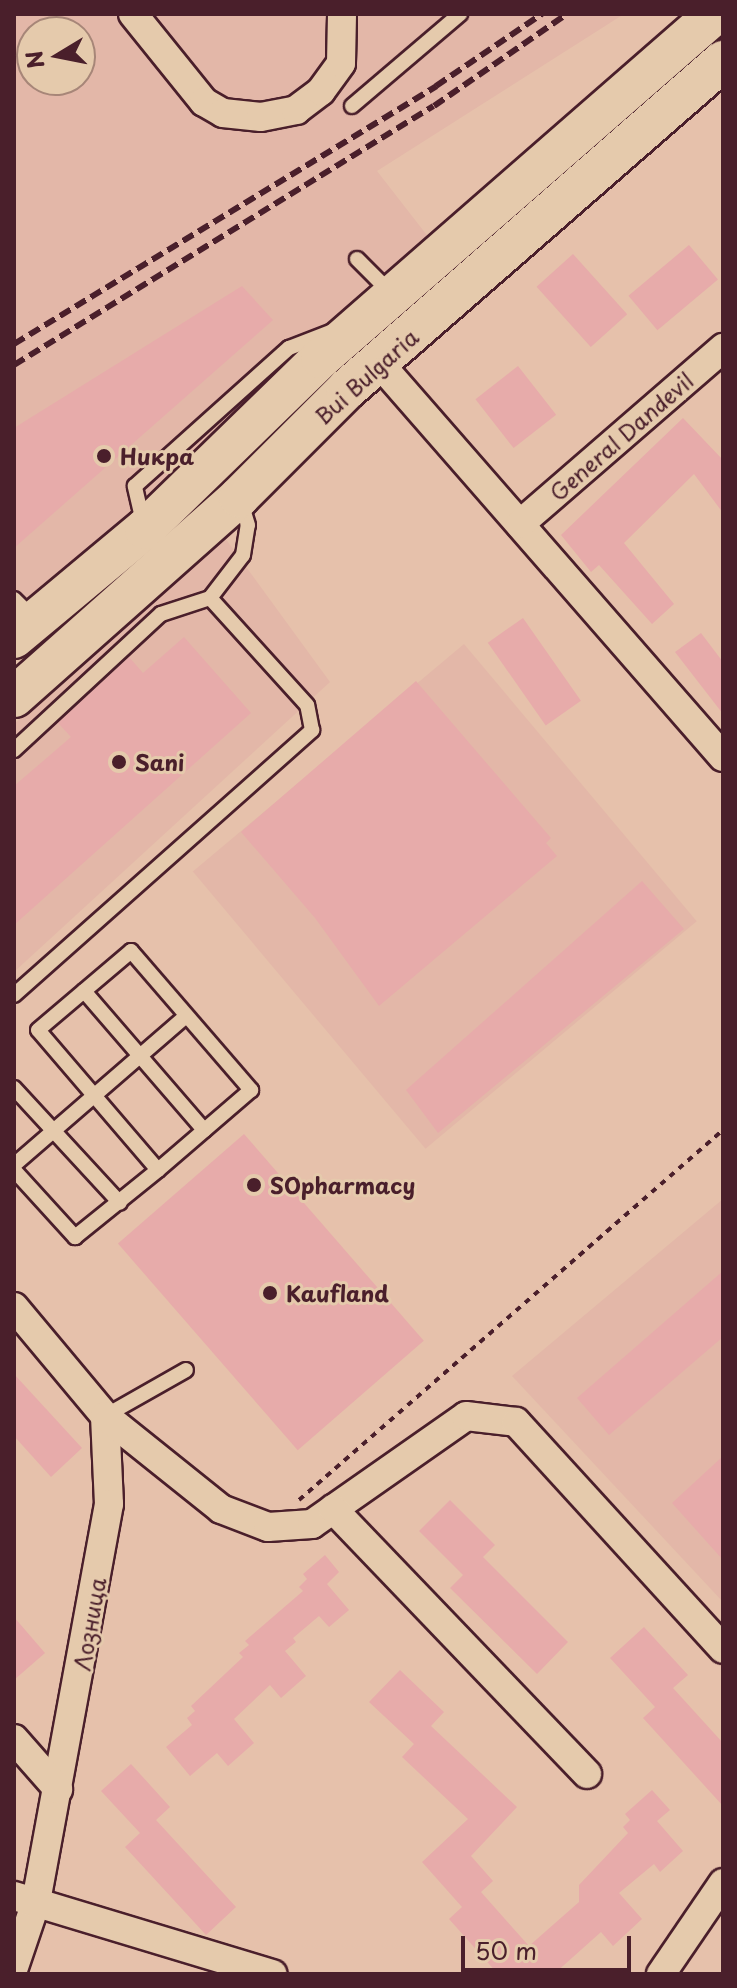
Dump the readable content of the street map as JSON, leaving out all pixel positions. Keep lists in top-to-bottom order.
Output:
{
  "streets": {
    "main road": ["Bui Bulgaria"],
    "street": ["General Dandevil", "Лозница"]
  },
  "places": [
    "Никра",
    "Sani",
    "SOpharmacy",
    "Kaufland"
  ],
  "scale_bar": "50 m",
  "north": "left"
}
